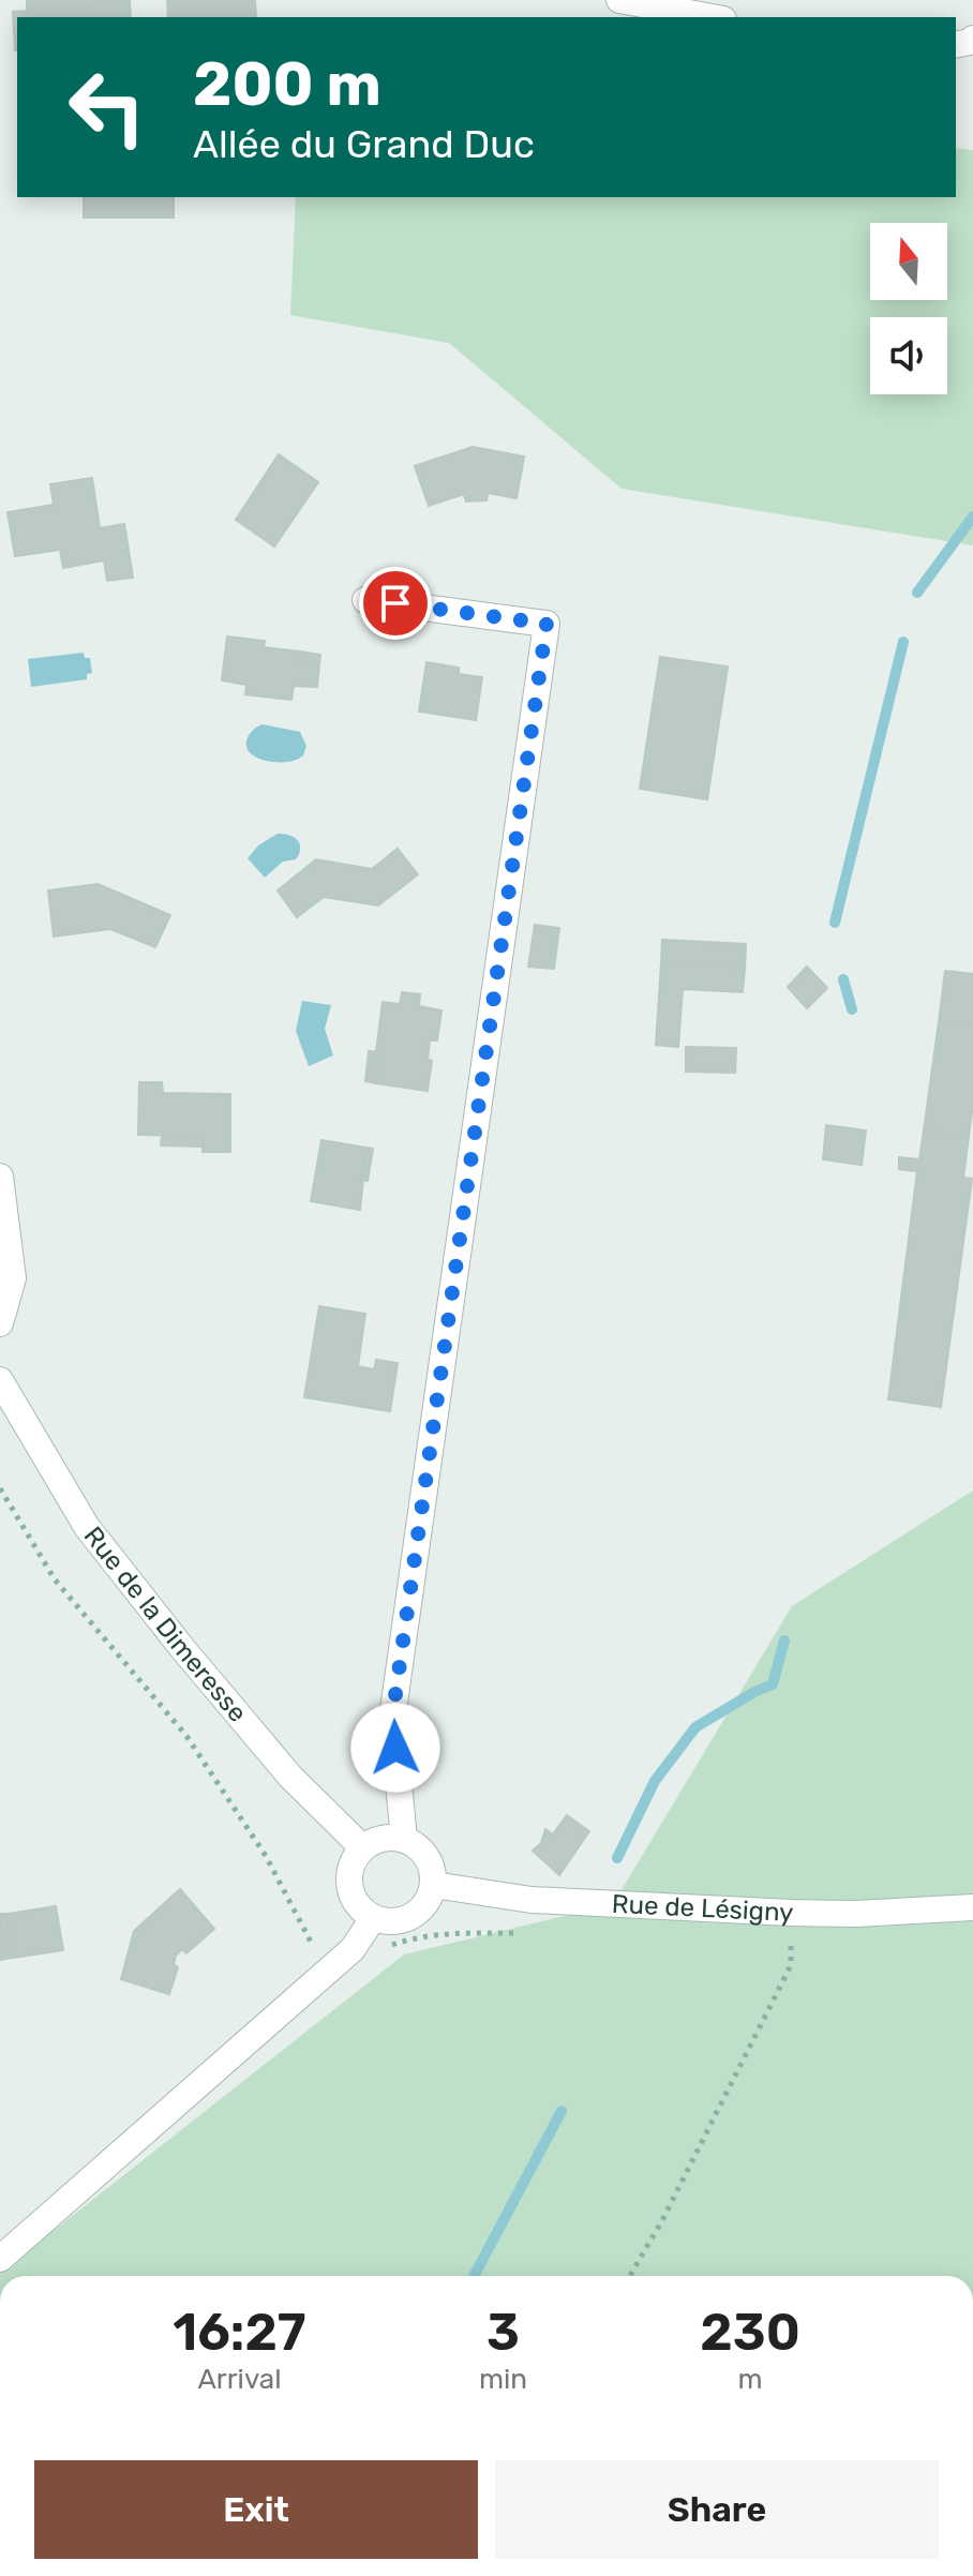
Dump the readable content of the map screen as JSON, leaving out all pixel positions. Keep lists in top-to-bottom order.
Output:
{
  "streets": {
    "street": ["Rue de la Dimeresse", "Rue de Lésigny"]
  },
  "crossings": [
    ["Rue de la Dimeresse", "Rue de Lésigny"]
  ],
  "north": "top",
  "page": {
    "turn": ["200 m", "Allée du Grand Duc"],
    "eta": [
      "16:27",
      "Arrival",
      "3",
      "min",
      "230",
      "m"
    ],
    "buttons": ["Exit", "Share"]
  }
}
